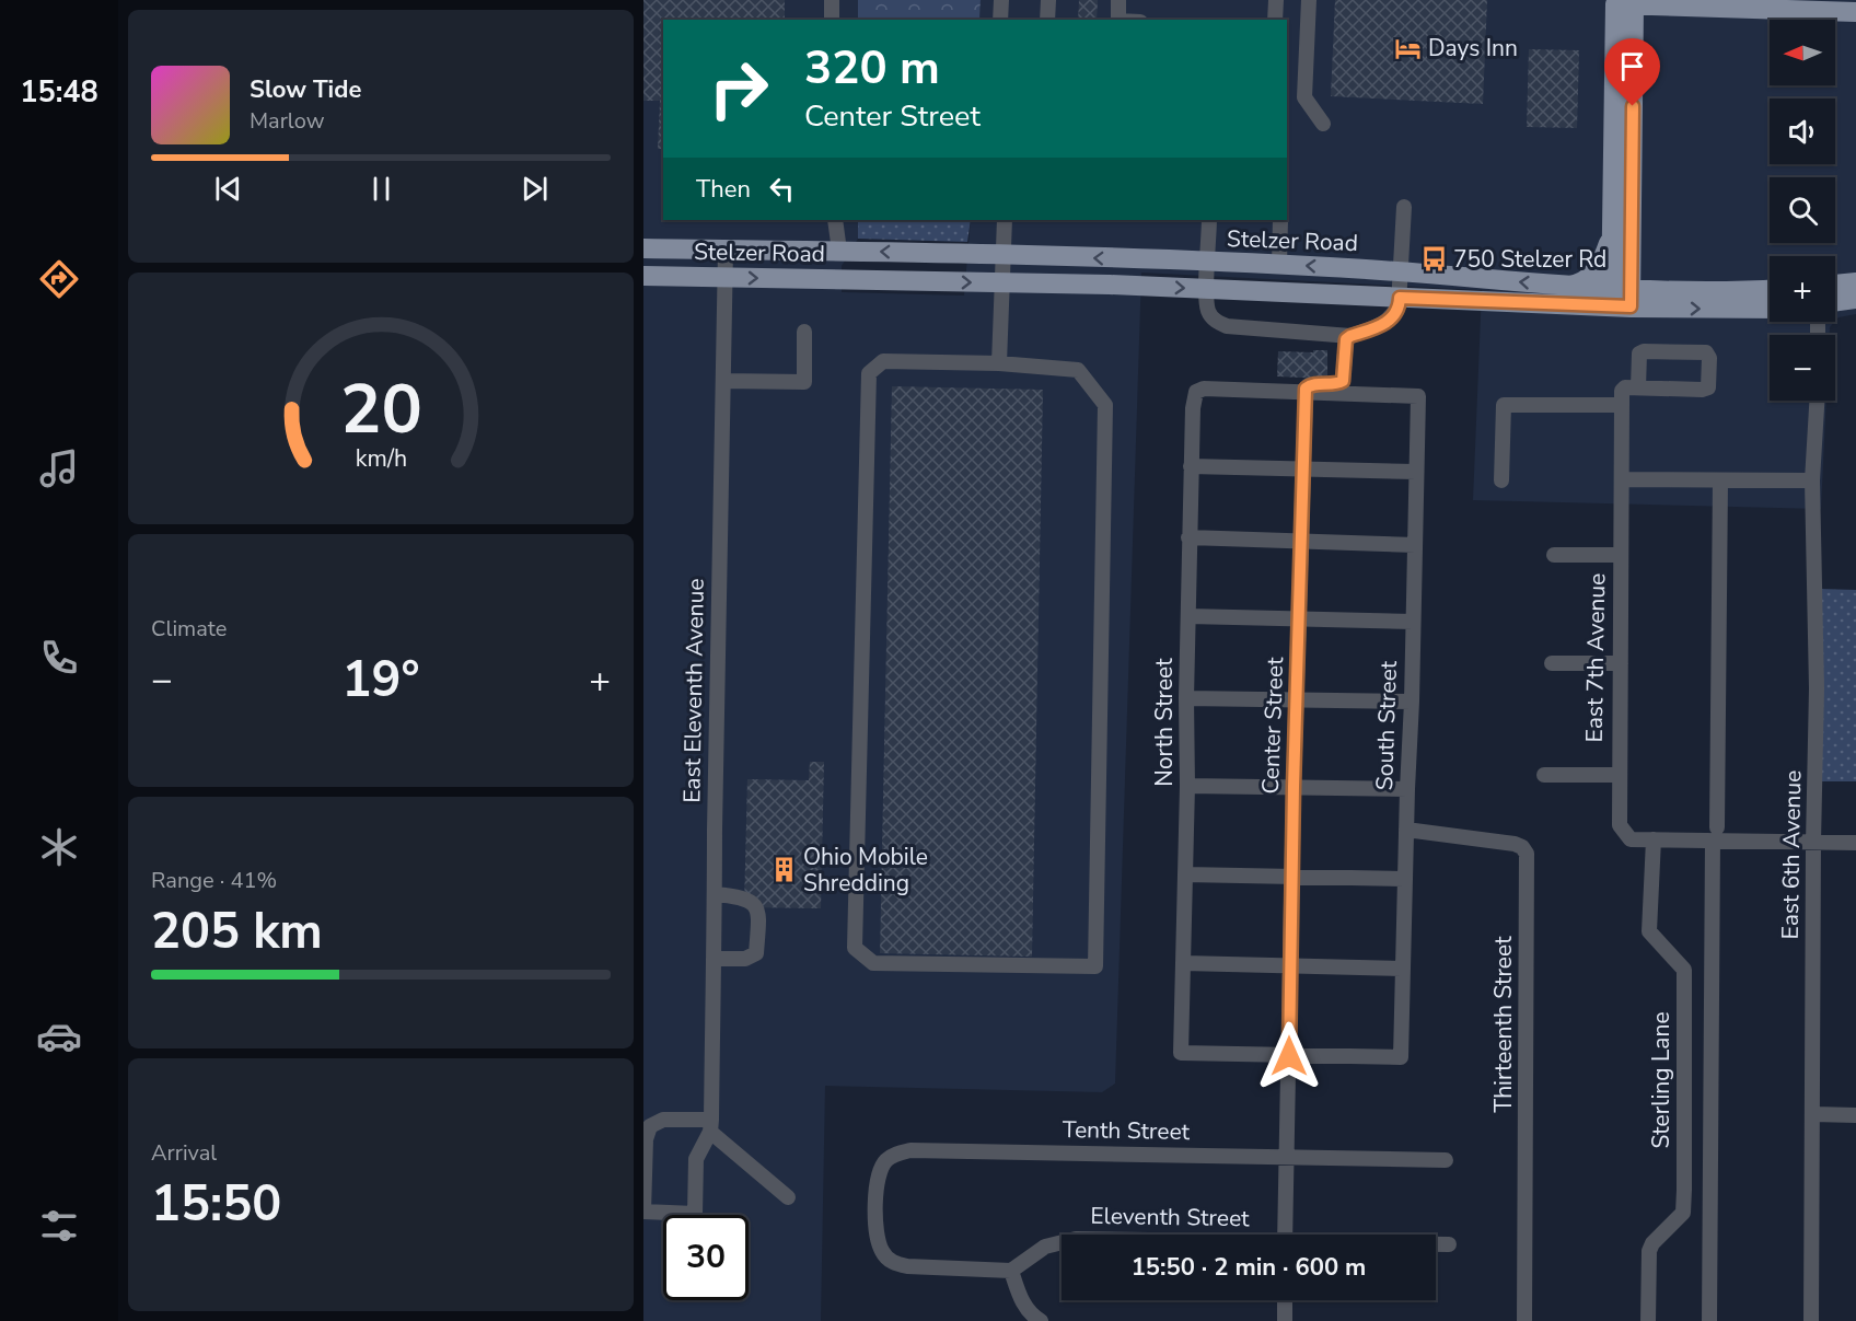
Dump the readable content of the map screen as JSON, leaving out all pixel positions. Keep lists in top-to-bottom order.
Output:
{
  "streets": {
    "main road": ["Stelzer Road"],
    "street": [
      "East 7th Avenue",
      "East Eleventh Avenue",
      "North Street",
      "Center Street",
      "South Street",
      "East 6th Avenue",
      "Thirteenth Street",
      "Sterling Lane",
      "Tenth Street",
      "Eleventh Street"
    ]
  },
  "crossings": [
    ["Stelzer Road", "East Eleventh Avenue"],
    ["East 7th Avenue", "Sterling Lane"],
    ["North Street", "Center Street"],
    ["North Street", "South Street"],
    ["Center Street", "South Street"],
    ["Center Street", "Tenth Street"],
    ["South Street", "Thirteenth Street"],
    ["Tenth Street", "Eleventh Street"]
  ],
  "places": {
    "hotel": ["Days Inn"],
    "bus stop": ["750 Stelzer Rd"],
    "building": ["Ohio Mobile Shredding"]
  },
  "north": "left",
  "page": {
    "tabs": "15:48",
    "map_buttons": ["+", "−"],
    "turn": ["320 m", "Center Street"],
    "song": ["Slow Tide", "Marlow"],
    "then": "Then",
    "tile": [
      "Climate",
      ["Range · 41%", "205 km"],
      ["Arrival", "15:50"]
    ],
    "heat": ["−", "19°", "+"],
    "limit": "30",
    "trip": "15:50 · 2 min · 600 m",
    "gauge": ["20", "km/h"]
  }
}
